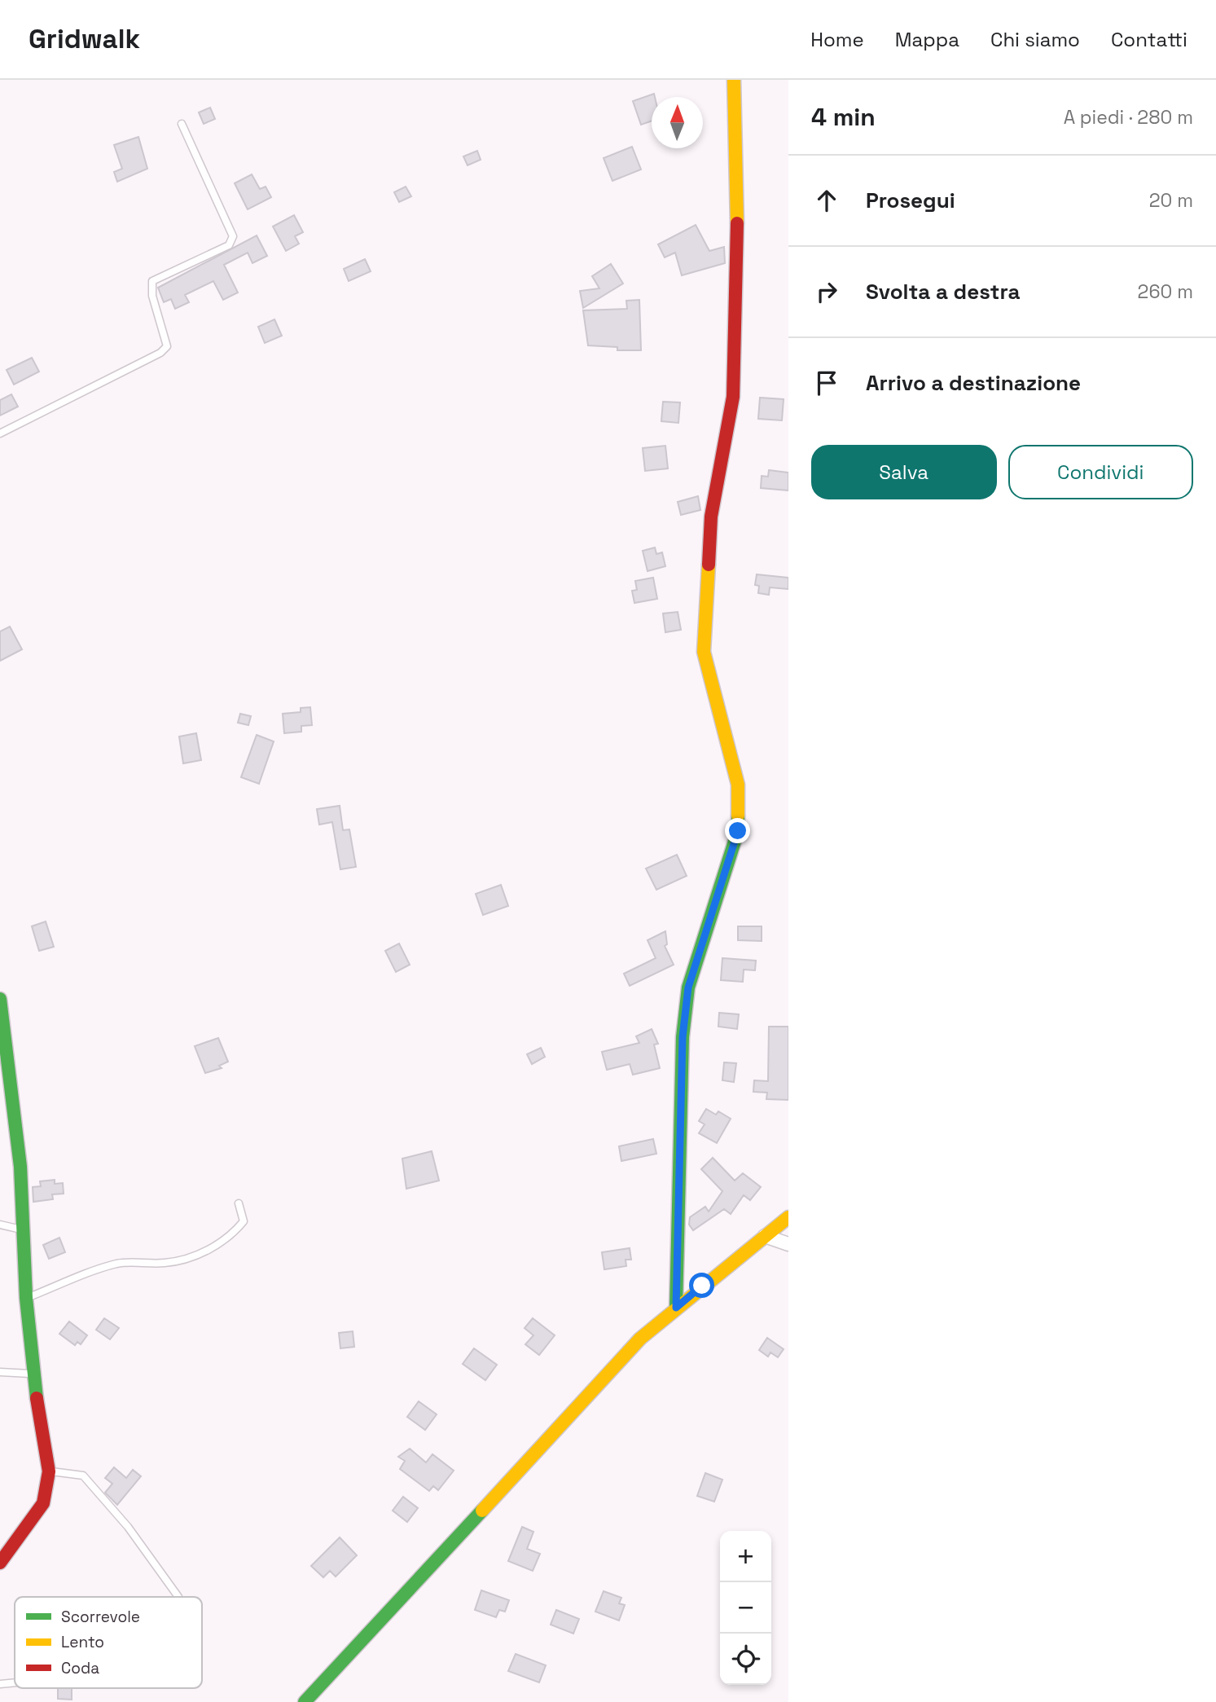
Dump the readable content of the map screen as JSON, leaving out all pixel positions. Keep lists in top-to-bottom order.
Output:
{
  "legend": ["Scorrevole", "Lento", "Coda"],
  "north": "top",
  "page": {
    "header": "Gridwalk",
    "nav": [
      "Home",
      "Mappa",
      "Chi siamo",
      "Contatti"
    ],
    "heading": ["4 min", "A piedi · 280 m"],
    "list": [
      ["Prosegui", "20 m"],
      ["Svolta a destra", "260 m"],
      "Arrivo a destinazione"
    ],
    "buttons": ["Salva", "Condividi"],
    "map_buttons": ["+", "−"]
  }
}
